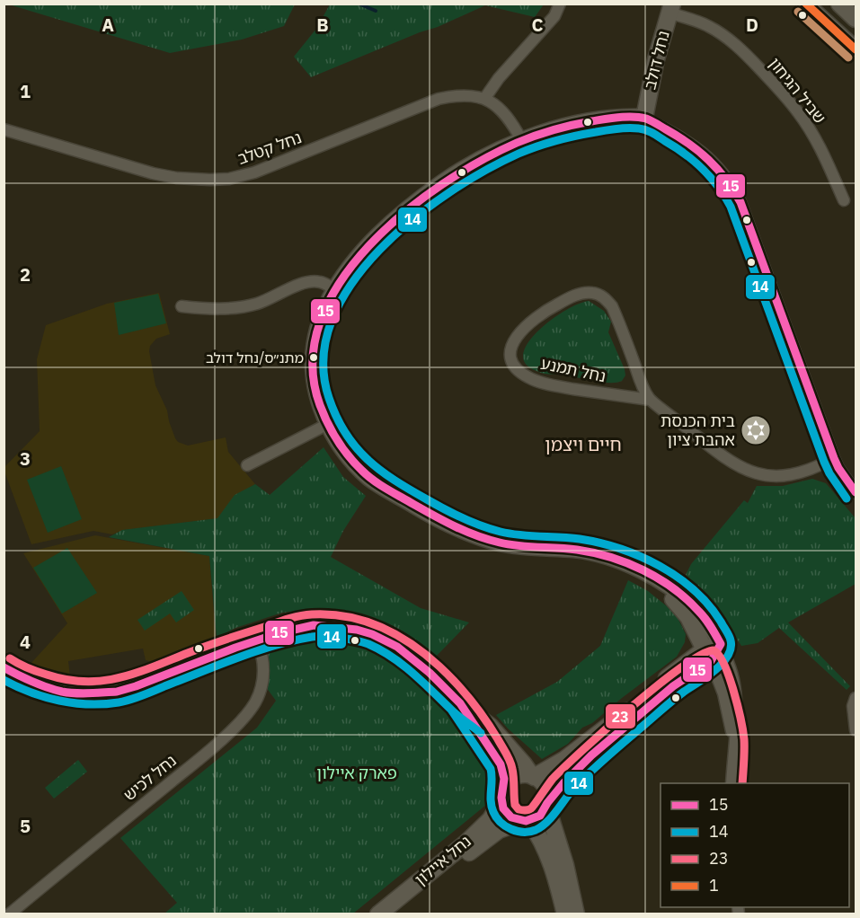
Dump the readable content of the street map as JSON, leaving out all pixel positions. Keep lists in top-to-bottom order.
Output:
{
  "streets": {
    "street": [
      "נחל דולב",
      "שביל הגיחון",
      "נחל קטלב",
      "נחל תמנע",
      "נחל לכיש",
      "נחל איילון"
    ]
  },
  "crossings": [
    ["נחל דולב", "שביל הגיחון"]
  ],
  "districts": ["חיים ויצמן"],
  "parks": ["פארק איילון"],
  "places": {
    "other": ["מתנ״ס/נחל דולב"],
    "synagogue": ["בית הכנסת אהבת ציון"]
  },
  "lines": [
    "transit line 1",
    "transit line 15",
    "transit line 14",
    "transit line 23"
  ],
  "legend": [
    "15",
    "14",
    "23",
    "1"
  ],
  "grid": {
    "columns": [
      "A",
      "B",
      "C",
      "D"
    ],
    "rows": [
      "1",
      "2",
      "3",
      "4",
      "5"
    ]
  }
}
